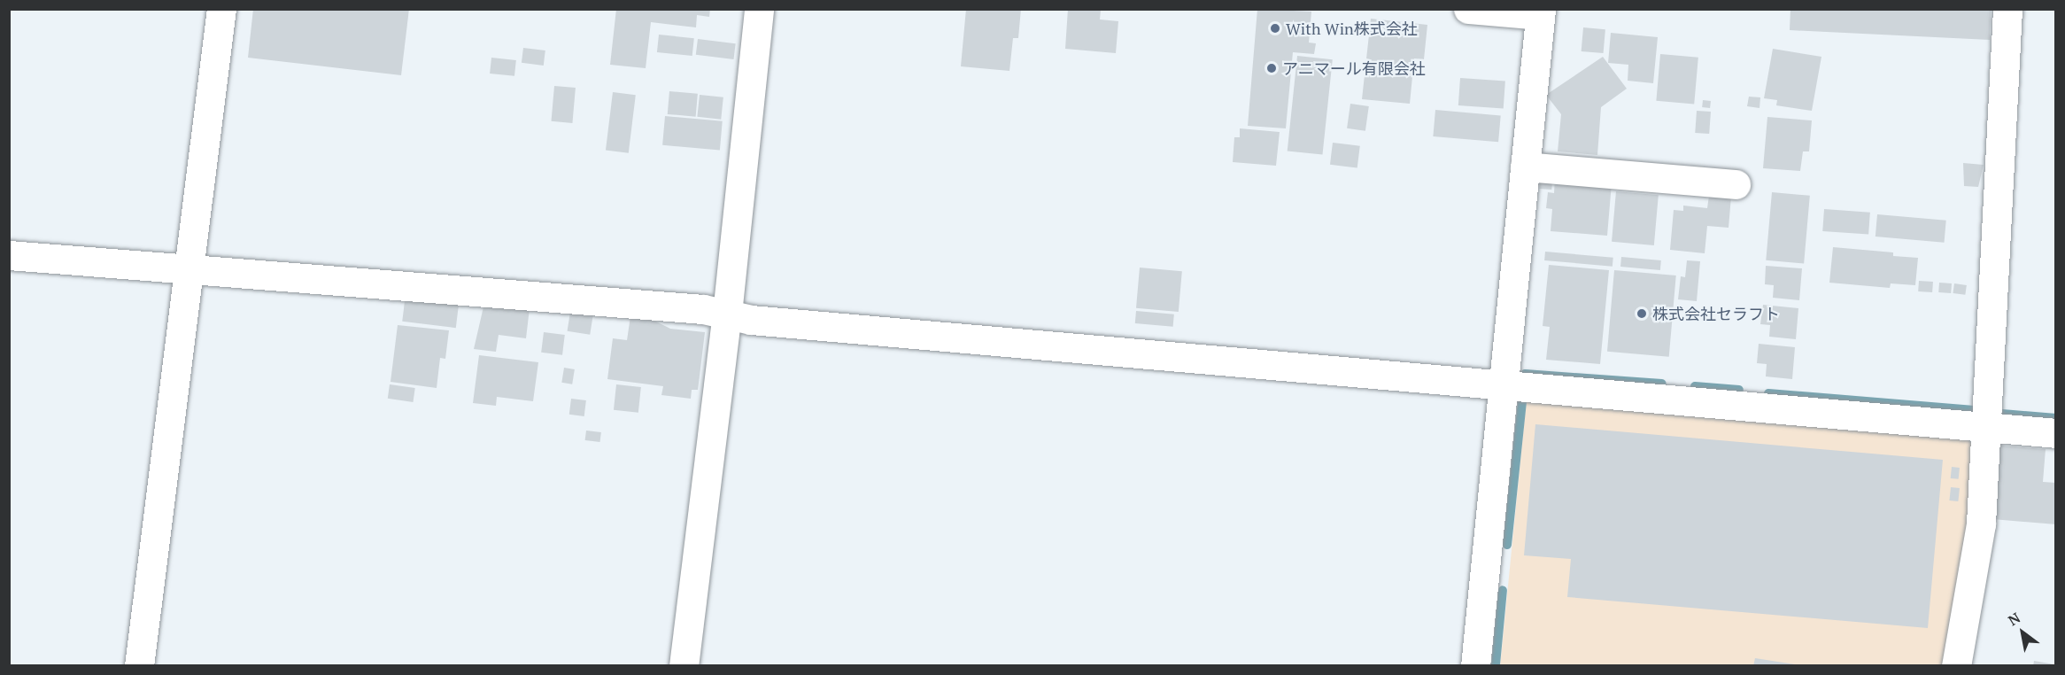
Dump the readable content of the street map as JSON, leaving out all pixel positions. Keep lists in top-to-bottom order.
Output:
{
  "places": ["With Win株式会社", "アニマール有限会社", "株式会社セラフト"],
  "north": "top left"
}
